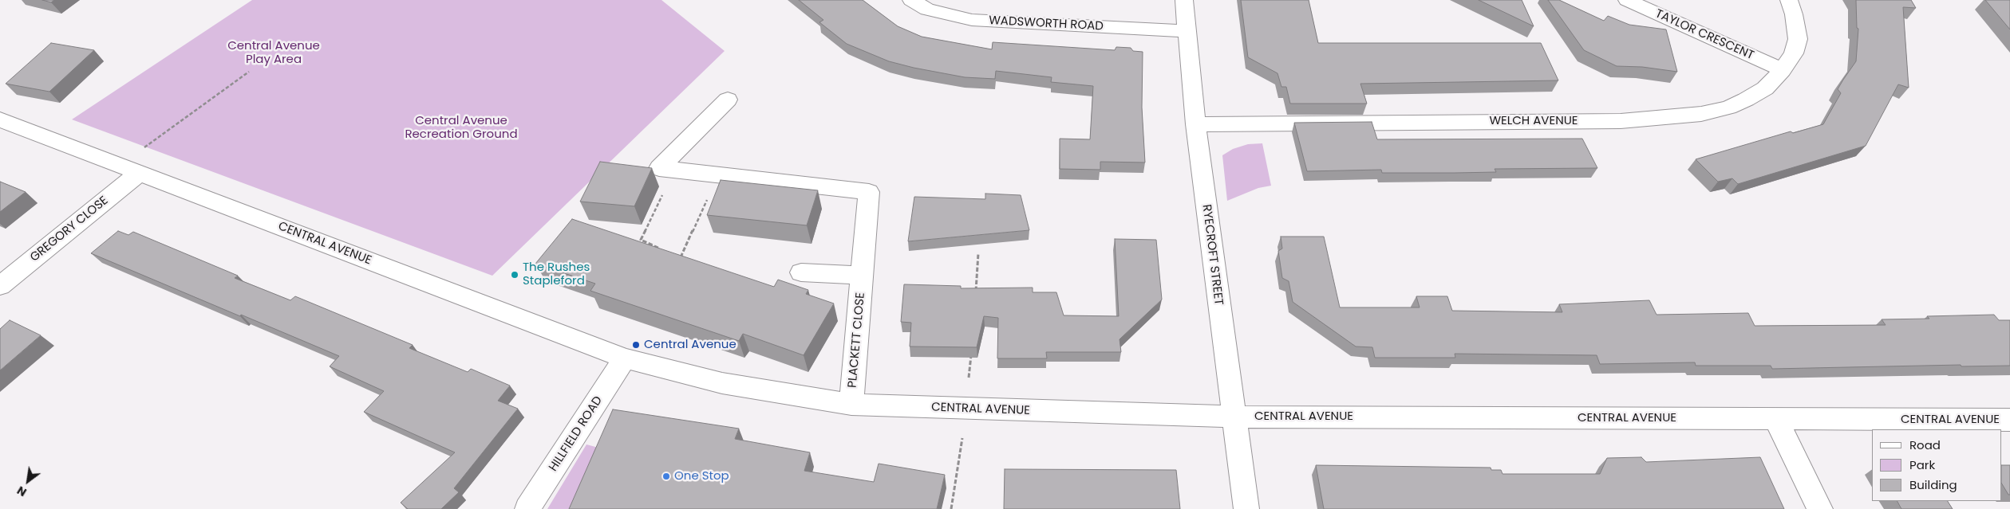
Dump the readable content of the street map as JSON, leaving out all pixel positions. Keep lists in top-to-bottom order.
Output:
{
  "streets": {
    "street": [
      "WADSWORTH ROAD",
      "TAYLOR CRESCENT",
      "WELCH AVENUE",
      "GREGORY CLOSE",
      "CENTRAL AVENUE",
      "RYECROFT STREET",
      "PLACKETT CLOSE",
      "HILLFIELD ROAD"
    ]
  },
  "crossings": [
    ["WADSWORTH ROAD", "RYECROFT STREET"],
    ["TAYLOR CRESCENT", "WELCH AVENUE"],
    ["WELCH AVENUE", "RYECROFT STREET"],
    ["GREGORY CLOSE", "CENTRAL AVENUE"],
    ["CENTRAL AVENUE", "RYECROFT STREET"],
    ["CENTRAL AVENUE", "PLACKETT CLOSE"],
    ["CENTRAL AVENUE", "HILLFIELD ROAD"]
  ],
  "parks": ["Central Avenue Play Area", "Central Avenue Recreation Ground"],
  "places": ["The Rushes Stapleford", "Central Avenue", "One Stop"],
  "legend": ["Road", "Park", "Building"],
  "north": "bottom left"
}
